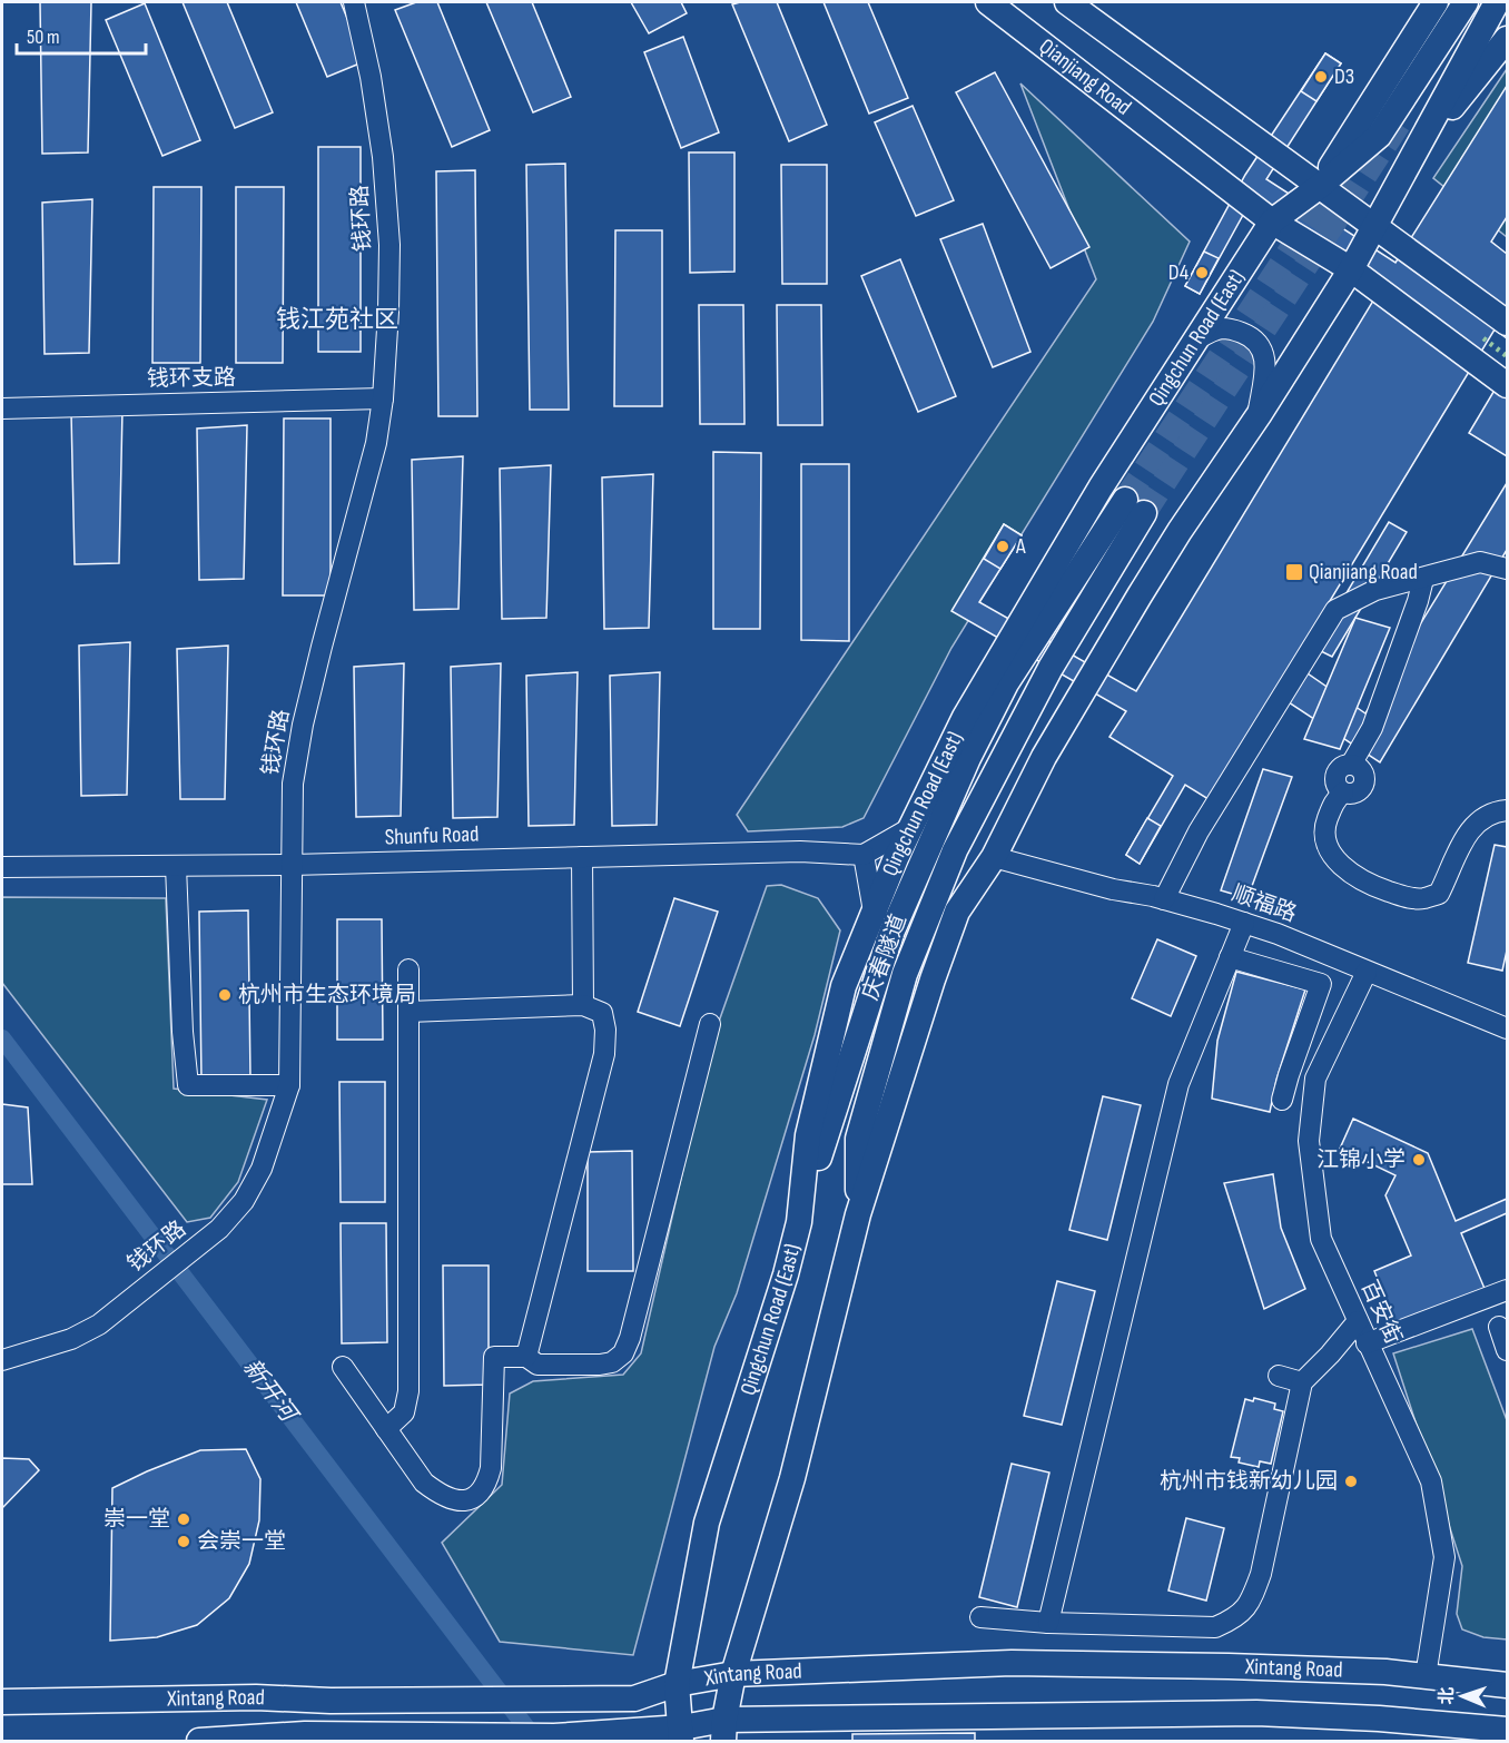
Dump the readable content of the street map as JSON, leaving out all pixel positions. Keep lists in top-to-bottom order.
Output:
{
  "streets": {
    "main road": [
      "Qianjiang Road",
      "Qingchun Road (East)",
      "庆春隧道",
      "Xintang Road"
    ],
    "street": [
      "钱环路",
      "钱环支路",
      "Shunfu Road",
      "顺福路",
      "百安街"
    ]
  },
  "crossings": [
    ["Qianjiang Road", "Qingchun Road (East)"],
    ["钱环路", "钱环支路"],
    ["钱环路", "Shunfu Road"],
    ["Qingchun Road (East)", "庆春隧道"],
    ["Qingchun Road (East)", "Xintang Road"],
    ["顺福路", "百安街"],
    ["百安街", "Xintang Road"]
  ],
  "districts": ["钱江苑社区"],
  "water": ["新开河"],
  "places": {
    "other": [
      "D3",
      "D4",
      "A",
      "杭州市生态环境局",
      "江锦小学",
      "杭州市钱新幼儿园",
      "崇一堂",
      "会崇一堂"
    ],
    "transit": ["Qianjiang Road"]
  },
  "scale_bar": "50 m",
  "north": "left"
}
